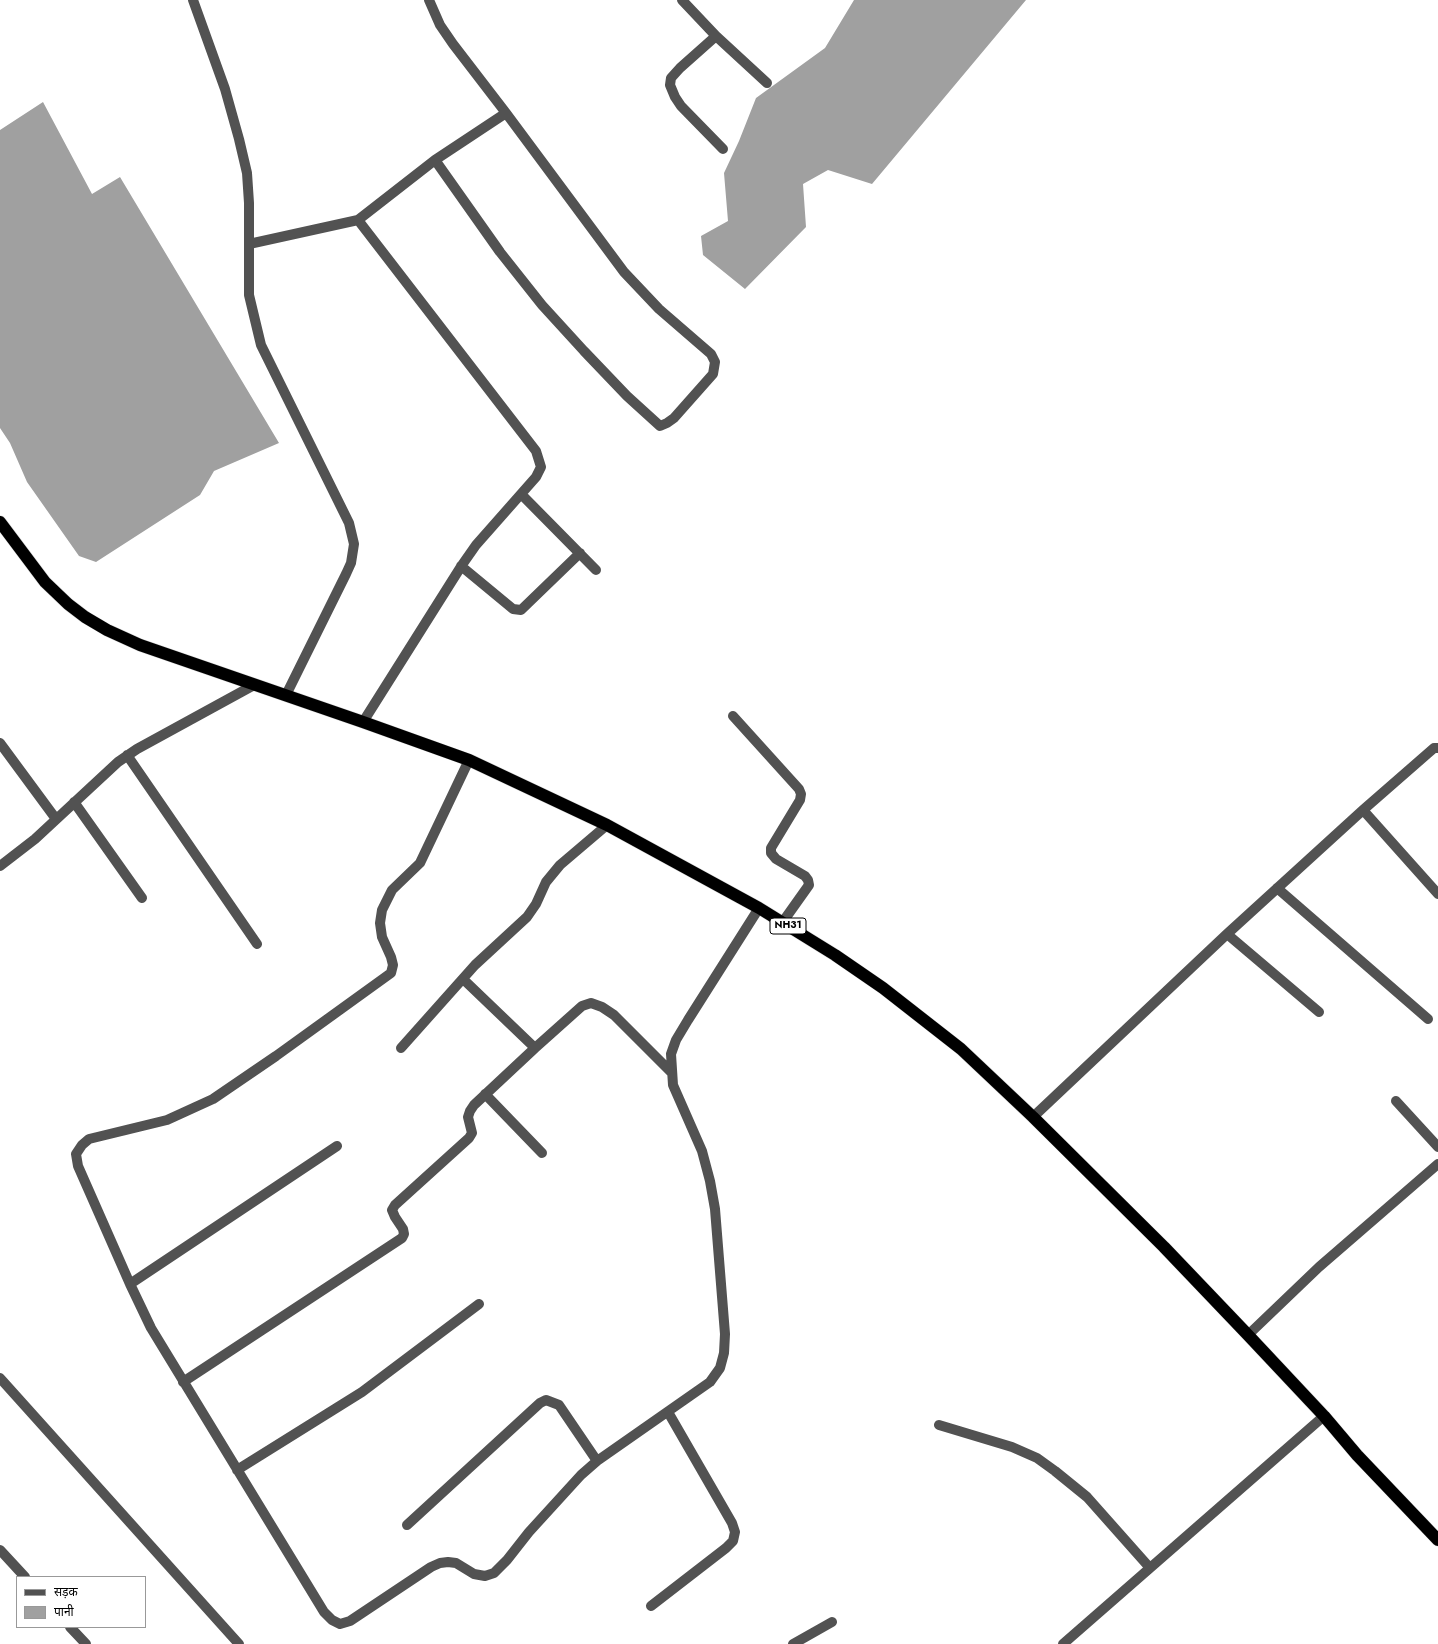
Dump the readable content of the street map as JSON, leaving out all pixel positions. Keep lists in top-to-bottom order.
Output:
{
  "streets": {
    "highway": ["NH31"]
  },
  "legend": ["सड़क", "पानी"]
}
